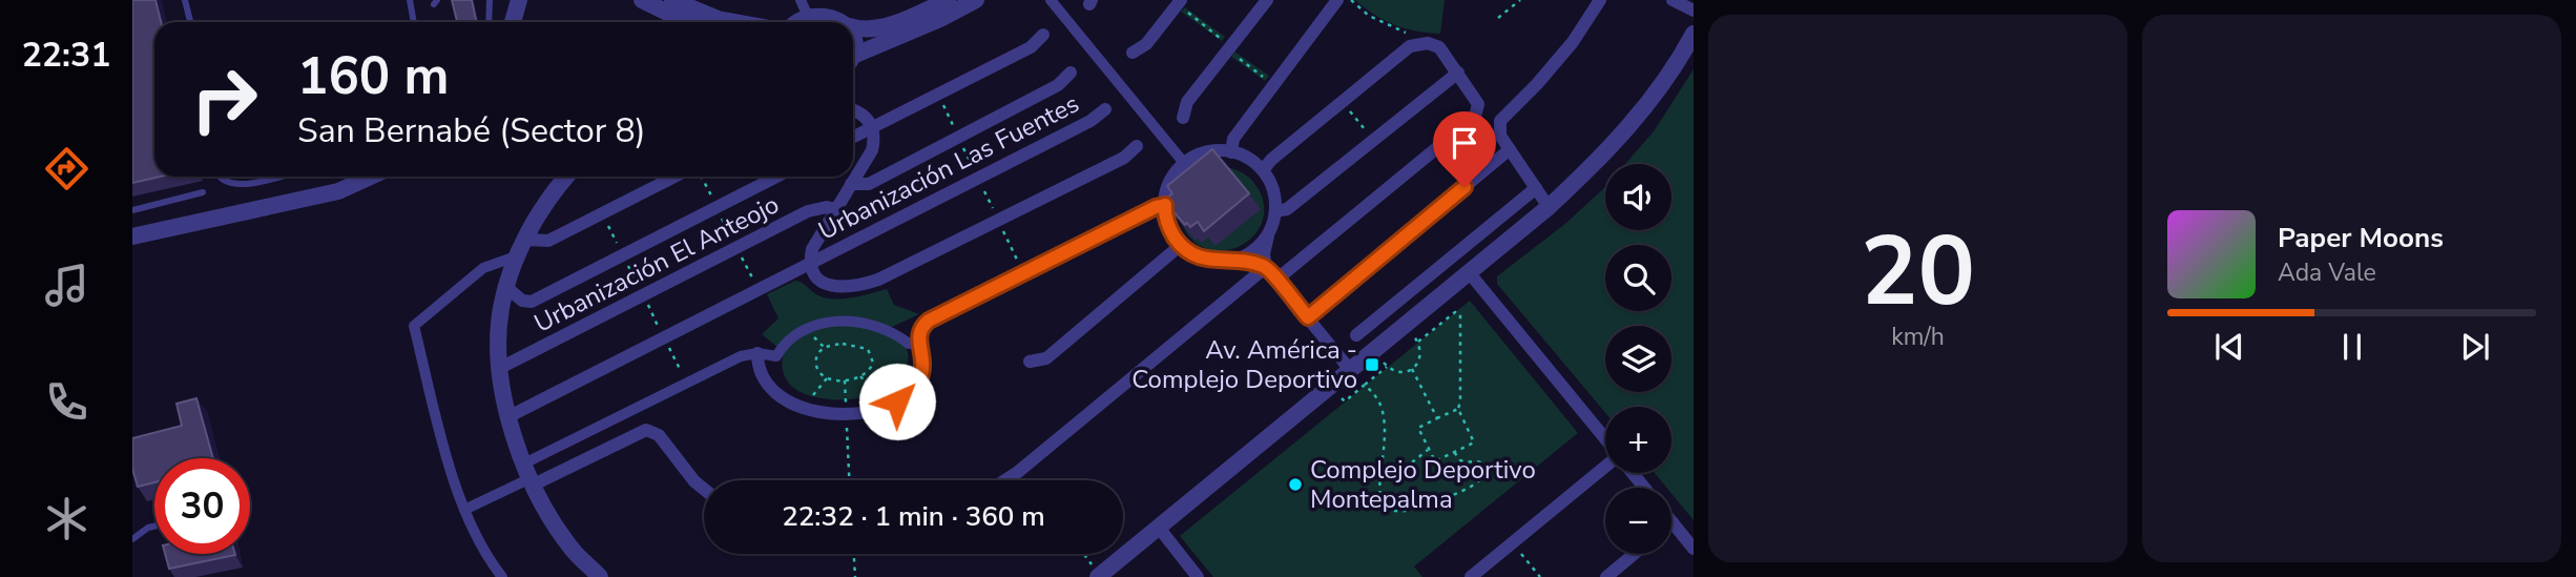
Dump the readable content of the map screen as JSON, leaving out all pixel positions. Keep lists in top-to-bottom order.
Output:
{
  "streets": {
    "street": ["Urbanización Las Fuentes", "Urbanización El Anteojo"]
  },
  "places": {
    "transit": ["Av. América - Complejo Deportivo"],
    "other": ["Complejo Deportivo Montepalma"]
  },
  "page": {
    "tabs": "22:31",
    "tile": ["20", "km/h"],
    "turn": ["160 m", "San Bernabé (Sector 8)"],
    "map_buttons": ["+", "−"],
    "song": ["Paper Moons", "Ada Vale"],
    "limit": "30",
    "trip": "22:32 · 1 min · 360 m"
  }
}
